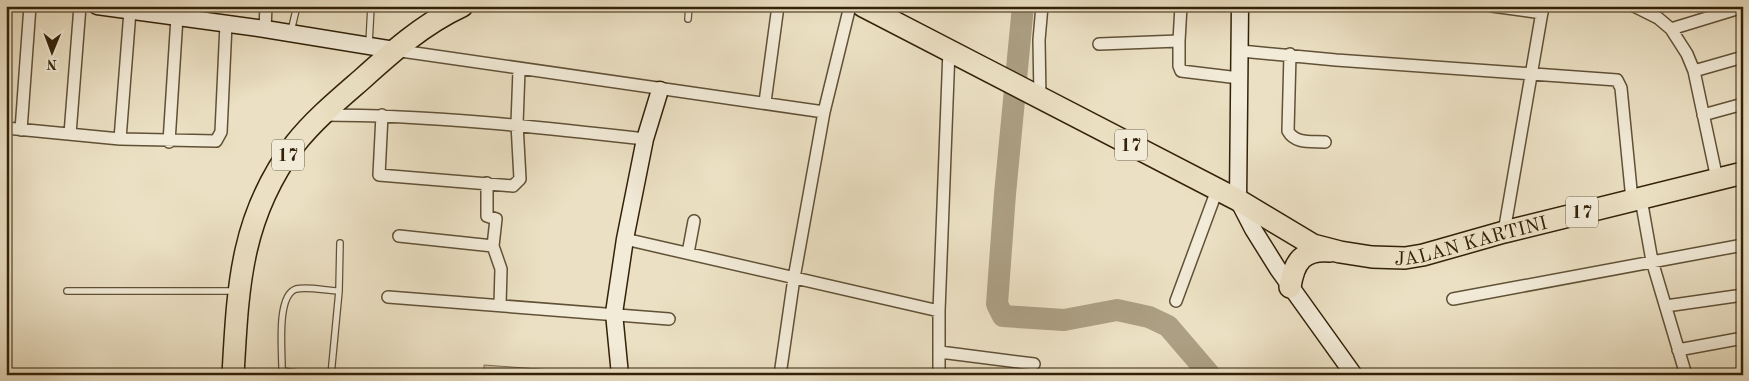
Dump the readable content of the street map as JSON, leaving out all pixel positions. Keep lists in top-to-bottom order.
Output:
{
  "streets": {
    "highway": ["17", "JALAN KARTINI"]
  },
  "crossings": [
    ["17", "JALAN KARTINI"]
  ],
  "north": "bottom"
}
